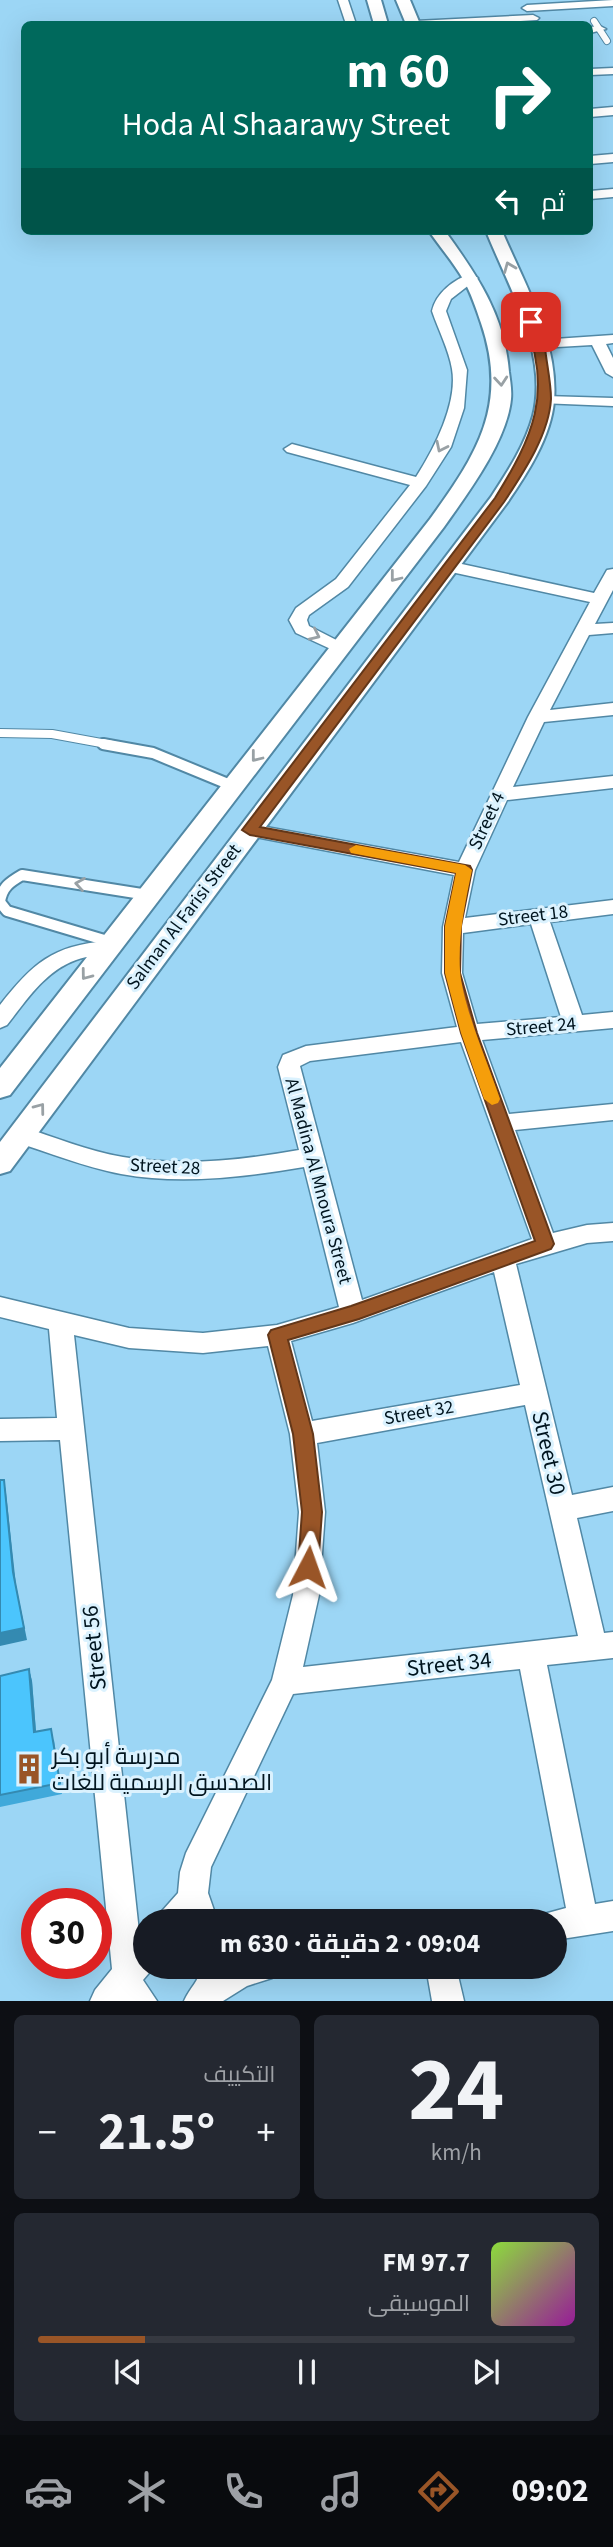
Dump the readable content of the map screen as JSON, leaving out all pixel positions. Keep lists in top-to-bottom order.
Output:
{
  "streets": {
    "street": [
      "Street 4",
      "Street 18",
      "Salman Al Farisi Street",
      "Street 24",
      "Street 28",
      "Al Madina Al Mnoura Street",
      "Street 32",
      "Street 30",
      "Street 56",
      "Street 34"
    ]
  },
  "crossings": [
    ["Street 4", "Street 18"],
    ["Street 4", "Street 24"],
    ["Street 4", "Al Madina Al Mnoura Street"],
    ["Salman Al Farisi Street", "Street 28"],
    ["Street 24", "Al Madina Al Mnoura Street"],
    ["Street 28", "Al Madina Al Mnoura Street"],
    ["Street 32", "Street 30"],
    ["Street 30", "Street 34"]
  ],
  "places": {
    "building": ["مدرسة أبو بكر الصدسق الرسمية للغات"]
  },
  "page": {
    "turn": ["60 m", "Hoda Al Shaarawy Street"],
    "then": "ثم",
    "limit": "30",
    "trip": "09:04 · 2 دقيقة · 630 m",
    "tile": [
      ["24", "km/h"],
      "التكييف"
    ],
    "heat": ["−", "21.5°", "+"],
    "song": ["97.7 FM", "الموسيقى"],
    "tabs": "09:02"
  }
}
